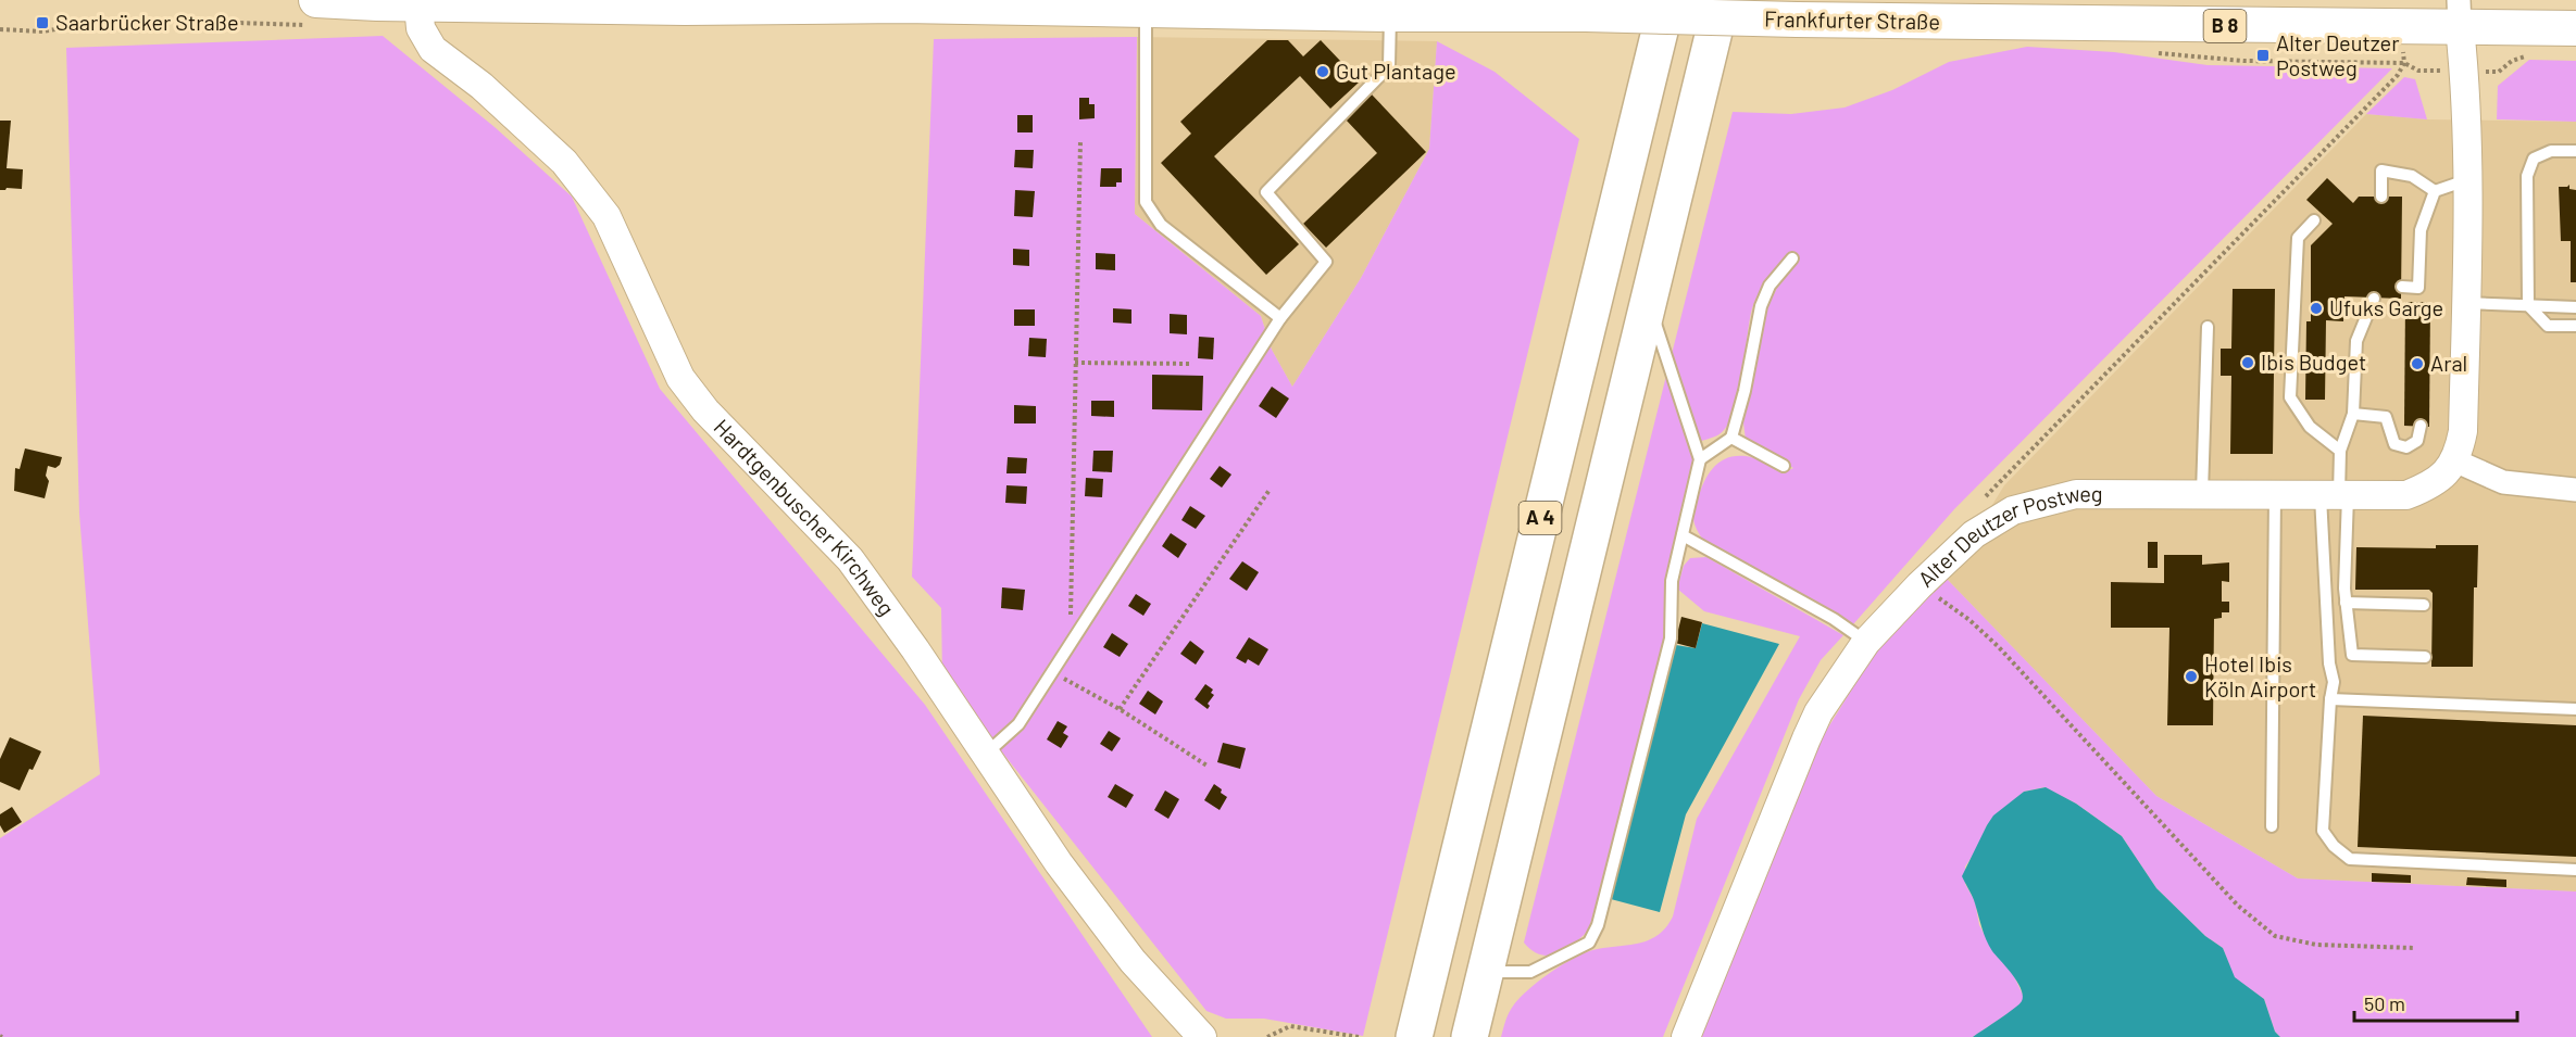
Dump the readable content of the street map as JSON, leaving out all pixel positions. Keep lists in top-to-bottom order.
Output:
{
  "streets": {
    "highway": ["A 4"],
    "main road": ["Frankfurter Straße", "B 8"],
    "street": ["Hardtgenbuscher Kirchweg", "Alter Deutzer Postweg"]
  },
  "crossings": [
    ["Frankfurter Straße", "Hardtgenbuscher Kirchweg"],
    ["Frankfurter Straße", "Alter Deutzer Postweg"]
  ],
  "places": {
    "transit": ["Saarbrücker Straße", "Alter Deutzer Postweg"],
    "other": [
      "Gut Plantage",
      "Ufuks Garge",
      "Ibis Budget",
      "Aral",
      "Hotel Ibis Köln Airport"
    ]
  },
  "scale_bar": "50 m"
}
